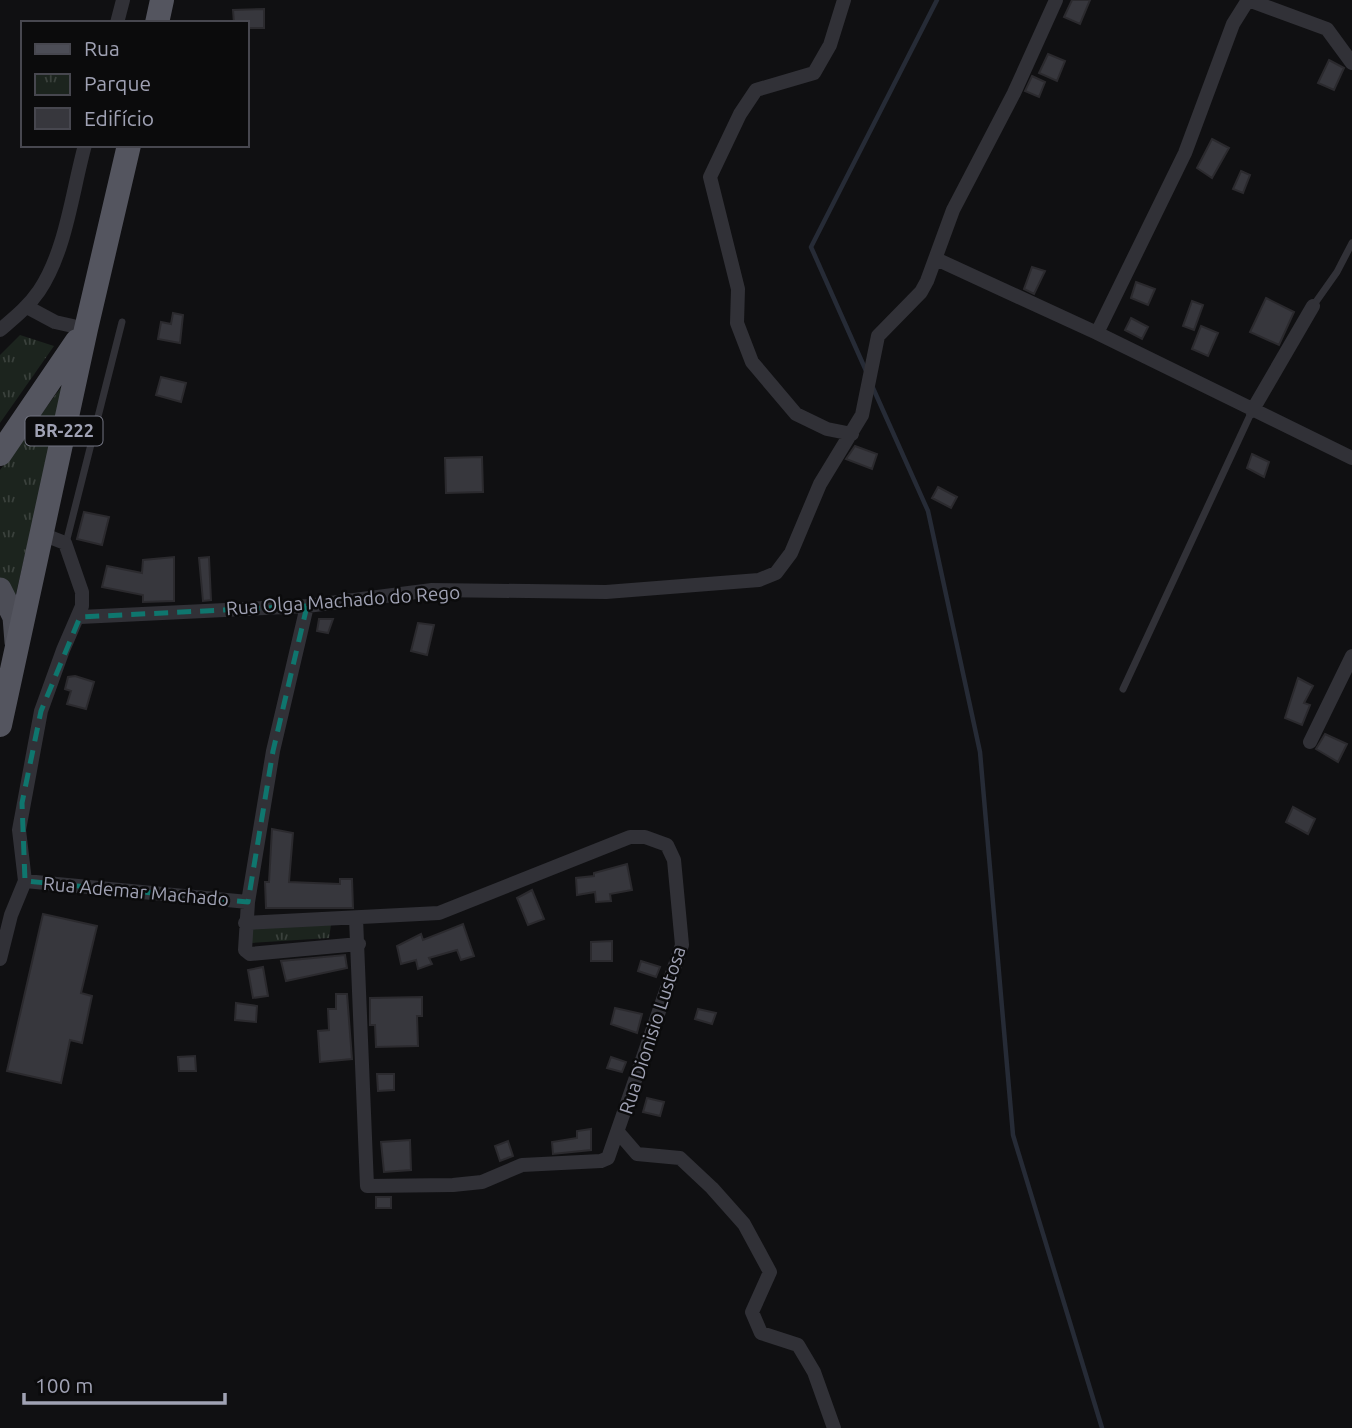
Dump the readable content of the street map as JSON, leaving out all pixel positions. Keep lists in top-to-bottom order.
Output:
{
  "streets": {
    "highway": ["BR-222"],
    "street": ["Rua Olga Machado do Rego", "Rua Ademar Machado", "Rua Dionisio Lustosa"]
  },
  "crossings": [
    ["Rua Ademar Machado", "Rua Dionisio Lustosa"]
  ],
  "legend": ["Rua", "Parque", "Edifício"],
  "scale_bar": "100 m"
}
